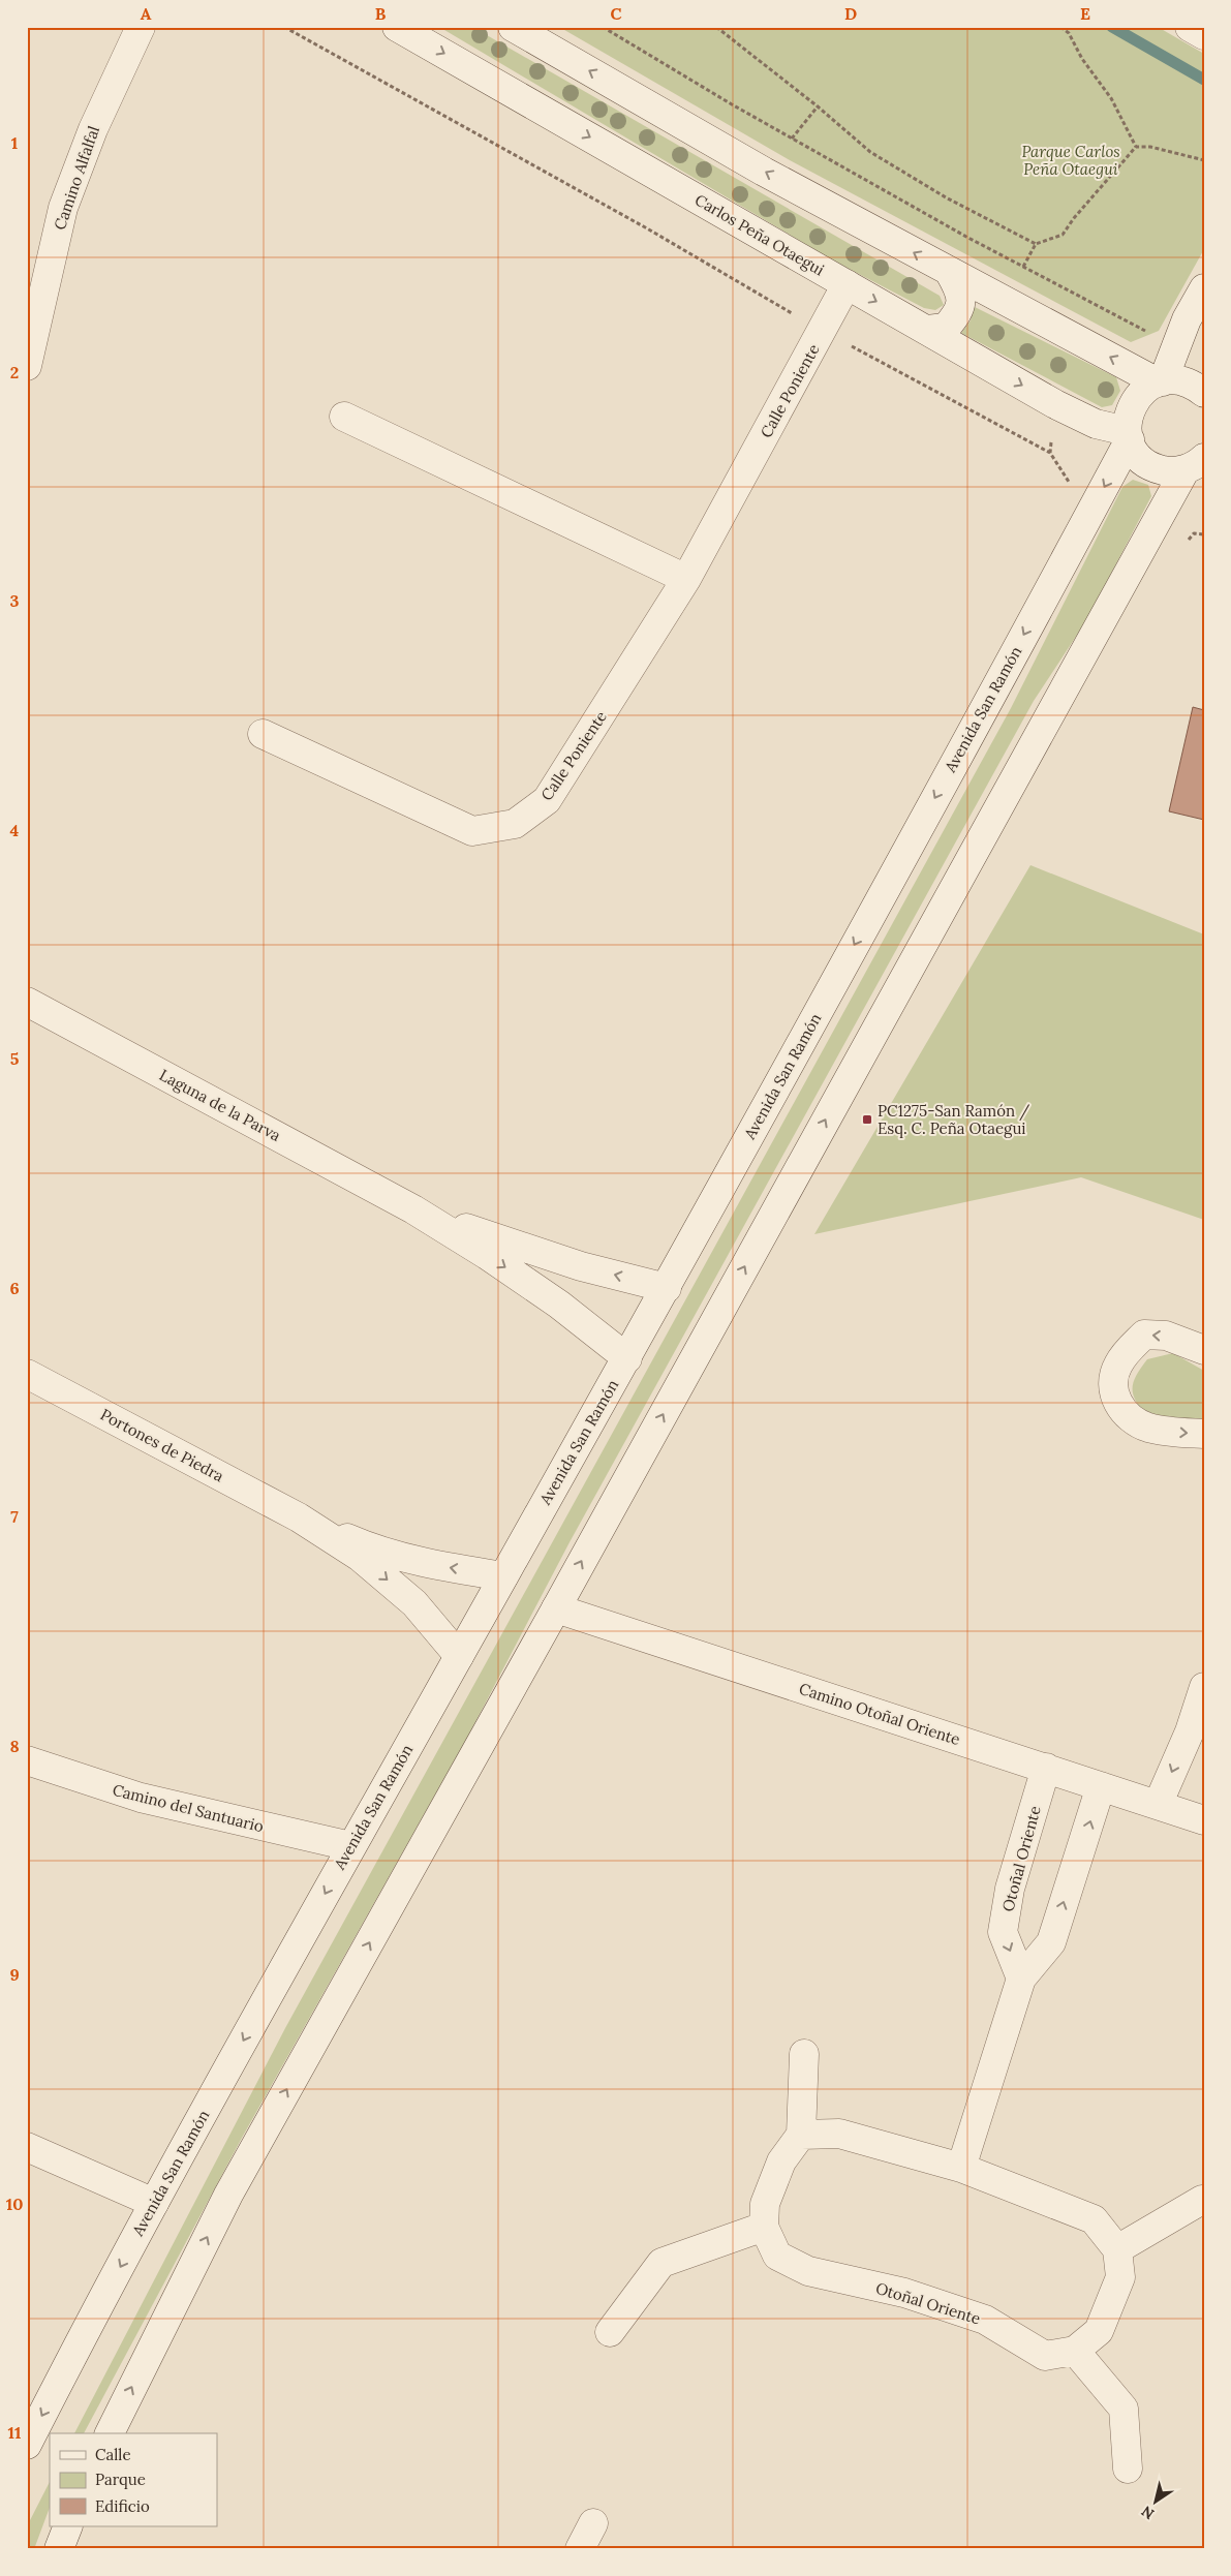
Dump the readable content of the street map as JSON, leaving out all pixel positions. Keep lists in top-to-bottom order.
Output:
{
  "streets": {
    "street": [
      "Camino Alfalfal",
      "Carlos Peña Otaegui",
      "Calle Poniente",
      "Avenida San Ramón",
      "Laguna de la Parva",
      "Portones de Piedra",
      "Camino Otoñal Oriente",
      "Camino del Santuario",
      "Otoñal Oriente"
    ]
  },
  "crossings": [
    ["Carlos Peña Otaegui", "Calle Poniente"],
    ["Carlos Peña Otaegui", "Avenida San Ramón"],
    ["Avenida San Ramón", "Laguna de la Parva"],
    ["Avenida San Ramón", "Portones de Piedra"],
    ["Avenida San Ramón", "Camino del Santuario"],
    ["Camino Otoñal Oriente", "Otoñal Oriente"]
  ],
  "parks": ["Parque Carlos Peña Otaegui"],
  "places": {
    "transit": ["PC1275-San Ramón / Esq. C. Peña Otaegui"]
  },
  "legend": ["Calle", "Parque", "Edificio"],
  "north": "bottom left",
  "grid": {
    "columns": [
      "A",
      "B",
      "C",
      "D",
      "E"
    ],
    "rows": [
      "1",
      "2",
      "3",
      "4",
      "5",
      "6",
      "7",
      "8",
      "9",
      "10",
      "11"
    ]
  }
}
